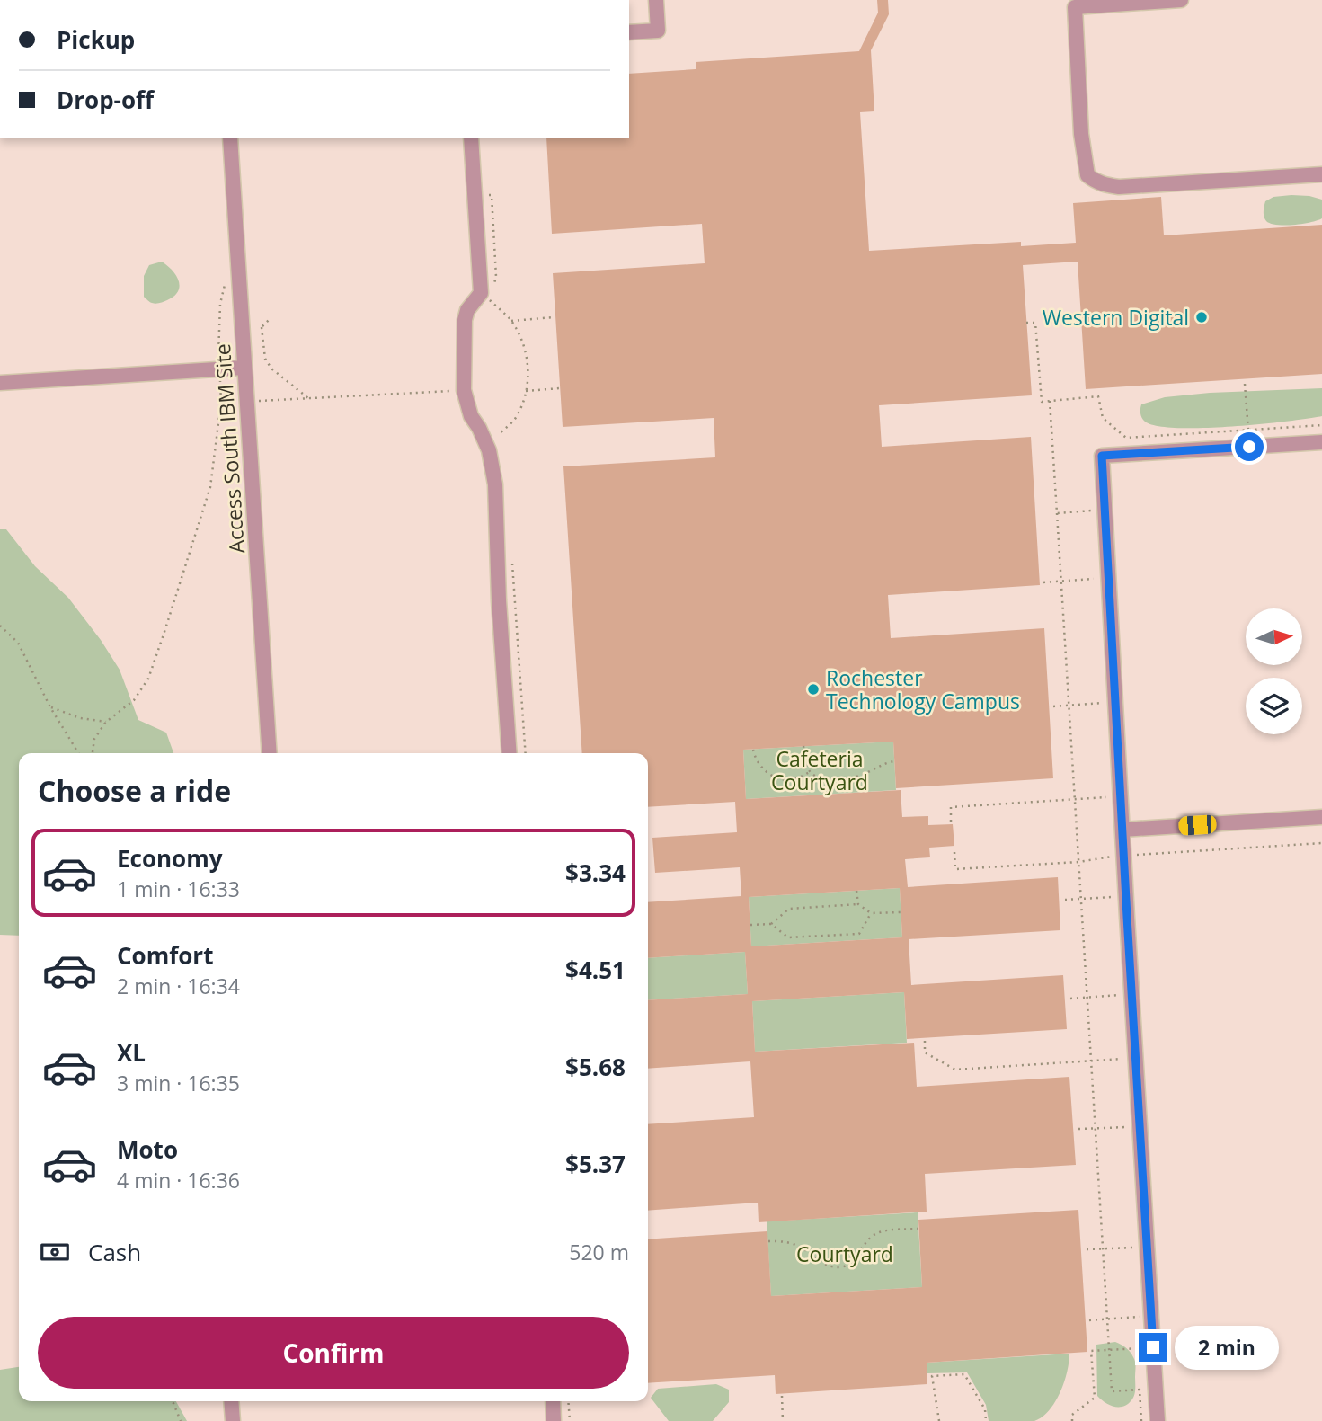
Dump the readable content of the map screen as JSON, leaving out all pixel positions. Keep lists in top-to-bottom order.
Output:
{
  "streets": {
    "street": ["Access South IBM Site"]
  },
  "parks": ["Cafeteria Courtyard", "Courtyard"],
  "places": ["Western Digital", "Rochester Technology Campus"],
  "north": "right",
  "page": {
    "banner": ["Pickup", "Drop-off"],
    "heading": "Choose a ride",
    "list": [
      {
        "name": "Economy",
        "note": "1 min · 16:33",
        "value": "$3.34"
      },
      {
        "name": "Comfort",
        "note": "2 min · 16:34",
        "value": "$4.51"
      },
      {
        "name": "XL",
        "note": "3 min · 16:35",
        "value": "$5.68"
      },
      {
        "name": "Moto",
        "note": "4 min · 16:36",
        "value": "$5.37"
      }
    ],
    "pay": ["Cash", "520 m"],
    "buttons": "Confirm",
    "bubble": "2 min"
  }
}
